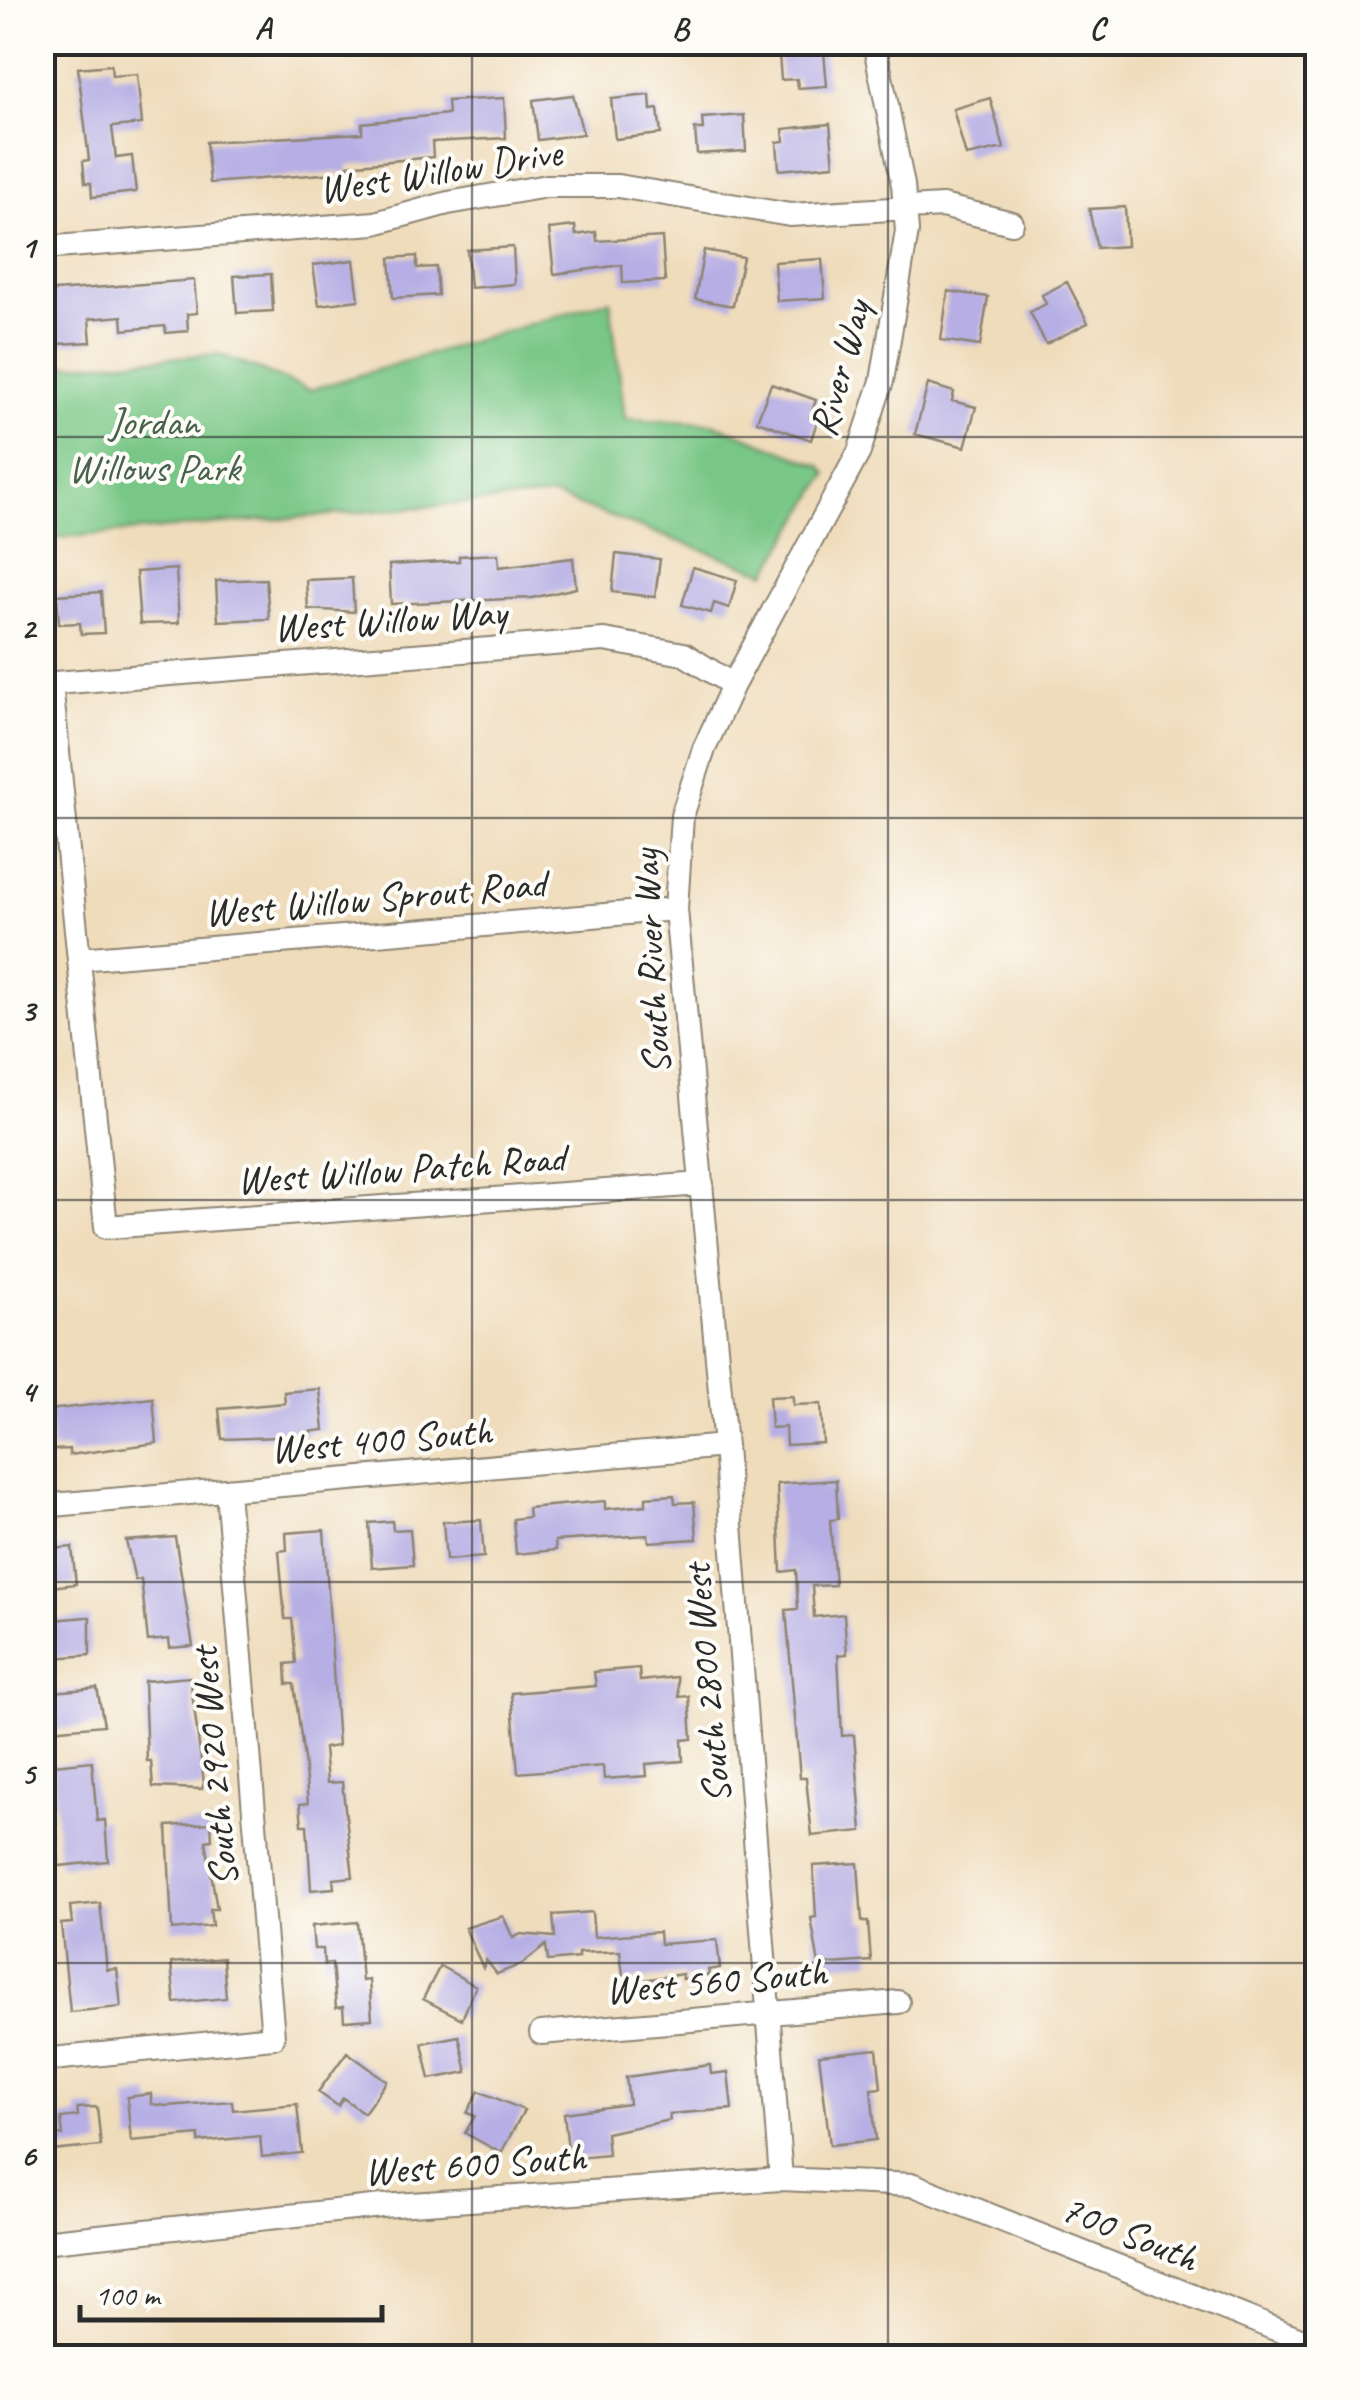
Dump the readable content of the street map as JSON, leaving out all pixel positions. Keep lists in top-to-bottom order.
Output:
{
  "streets": {
    "street": [
      "West Willow Drive",
      "River Way",
      "West Willow Way",
      "West Willow Sprout Road",
      "South River Way",
      "West Willow Patch Road",
      "West 400 South",
      "South 2800 West",
      "South 2920 West",
      "West 560 South",
      "West 600 South",
      "700 South"
    ]
  },
  "crossings": [
    ["West Willow Drive", "River Way"],
    ["River Way", "West Willow Way"],
    ["River Way", "South River Way"],
    ["West Willow Way", "South River Way"],
    ["West Willow Sprout Road", "South River Way"],
    ["West Willow Sprout Road", "West Willow Patch Road"],
    ["South River Way", "West Willow Patch Road"],
    ["South River Way", "South 2800 West"],
    ["West Willow Patch Road", "South 2800 West"],
    ["West 400 South", "South 2800 West"],
    ["West 400 South", "South 2920 West"],
    ["South 2800 West", "West 560 South"],
    ["South 2800 West", "West 600 South"],
    ["West 600 South", "700 South"]
  ],
  "parks": ["Jordan Willows Park"],
  "scale_bar": "100 m",
  "grid": {
    "columns": ["A", "B", "C"],
    "rows": [
      "1",
      "2",
      "3",
      "4",
      "5",
      "6"
    ]
  }
}
